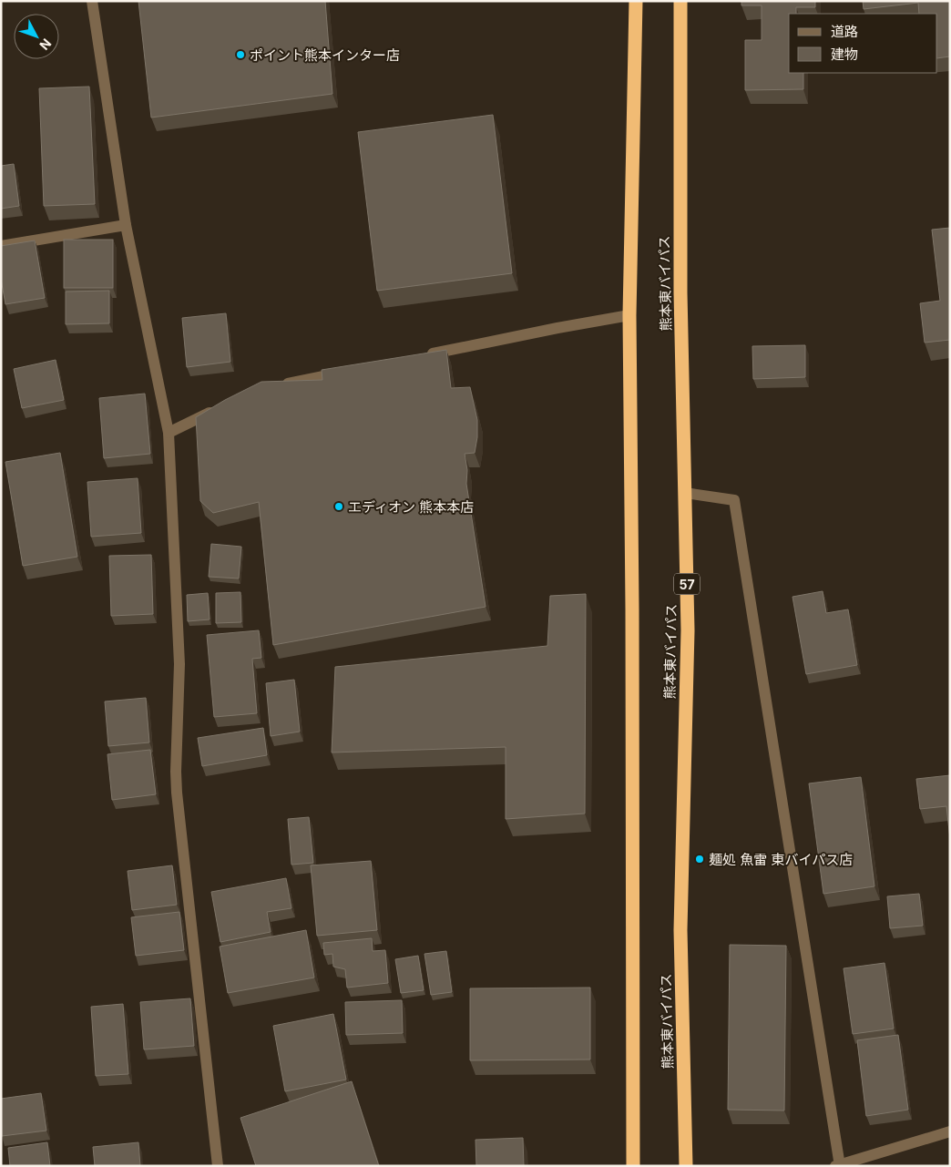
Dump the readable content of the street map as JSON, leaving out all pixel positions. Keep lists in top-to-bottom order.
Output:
{
  "streets": {
    "highway": ["熊本東バイパス", "57"]
  },
  "places": ["ポイント熊本インター店", "エディオン 熊本本店", "麺処 魚雷 東バイパス店"],
  "legend": ["道路", "建物"],
  "north": "bottom right"
}
